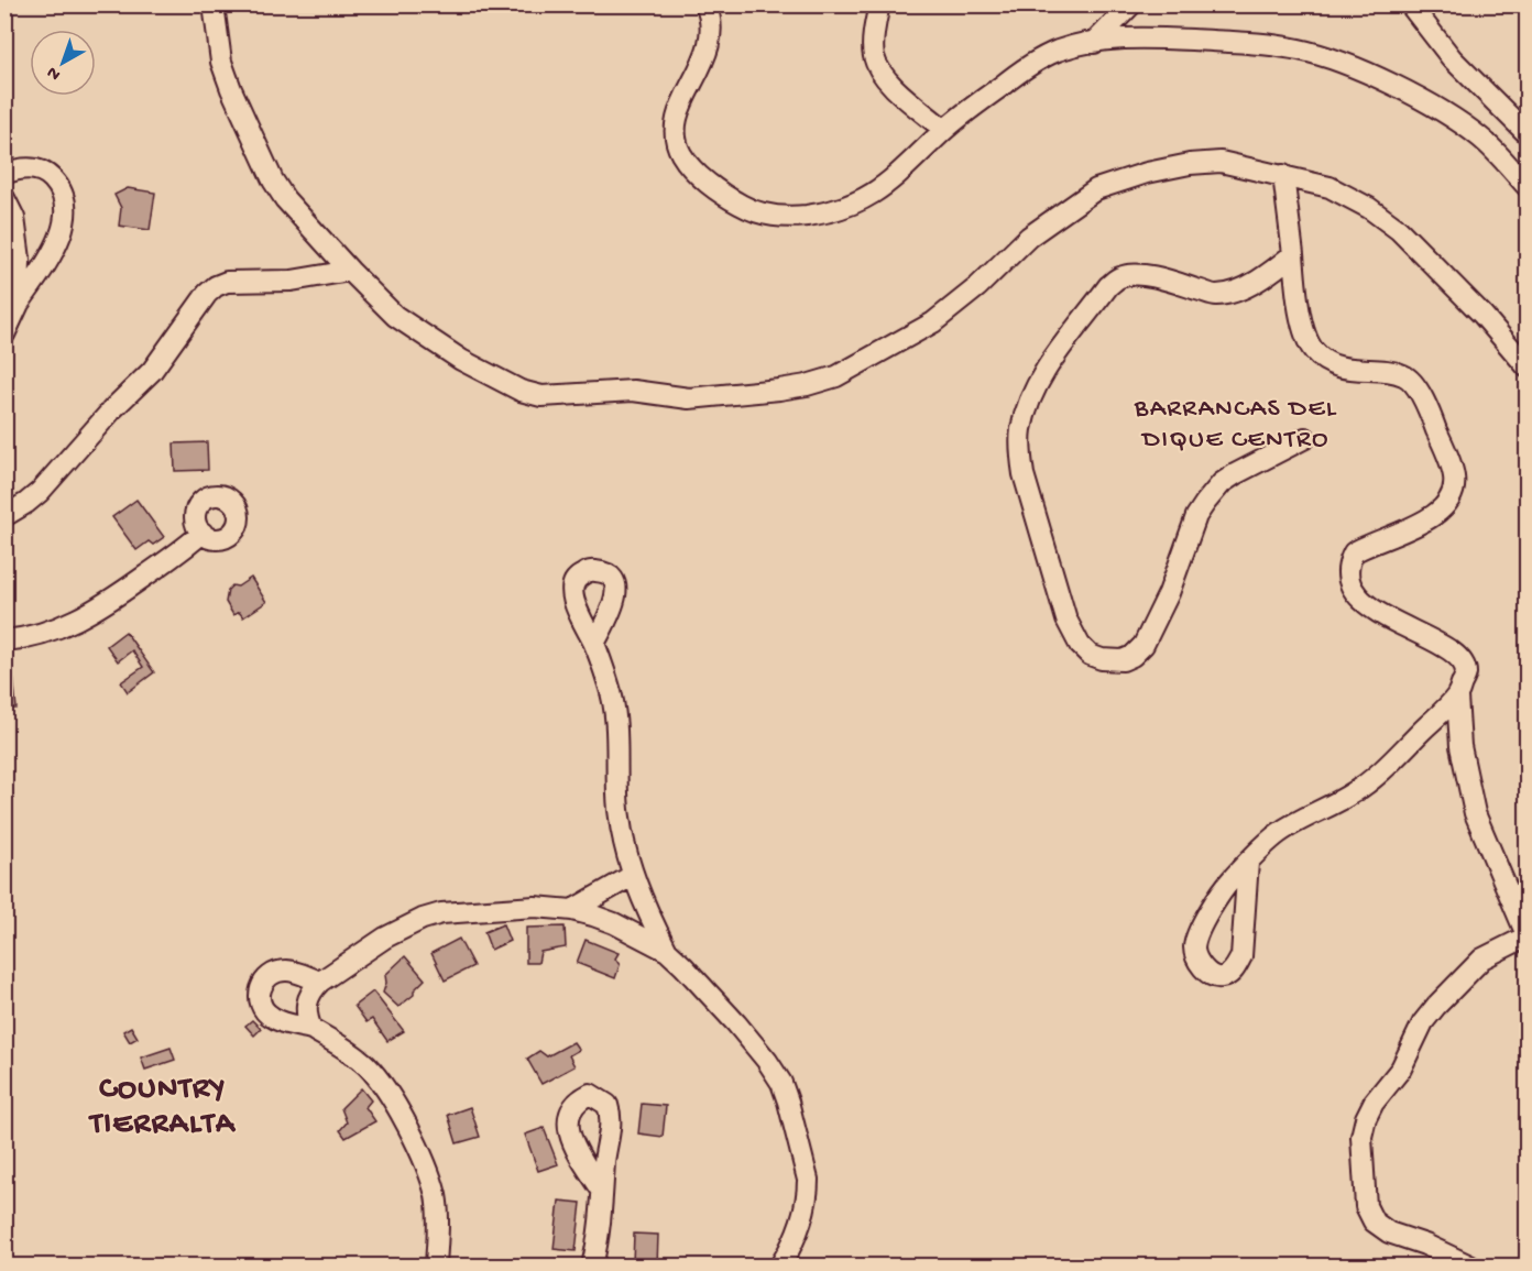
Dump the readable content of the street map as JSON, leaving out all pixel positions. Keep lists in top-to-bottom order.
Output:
{
  "districts": ["BARRANCAS DEL DIQUE CENTRO", "COUNTRY TIERRALTA"],
  "north": "bottom left"
}
